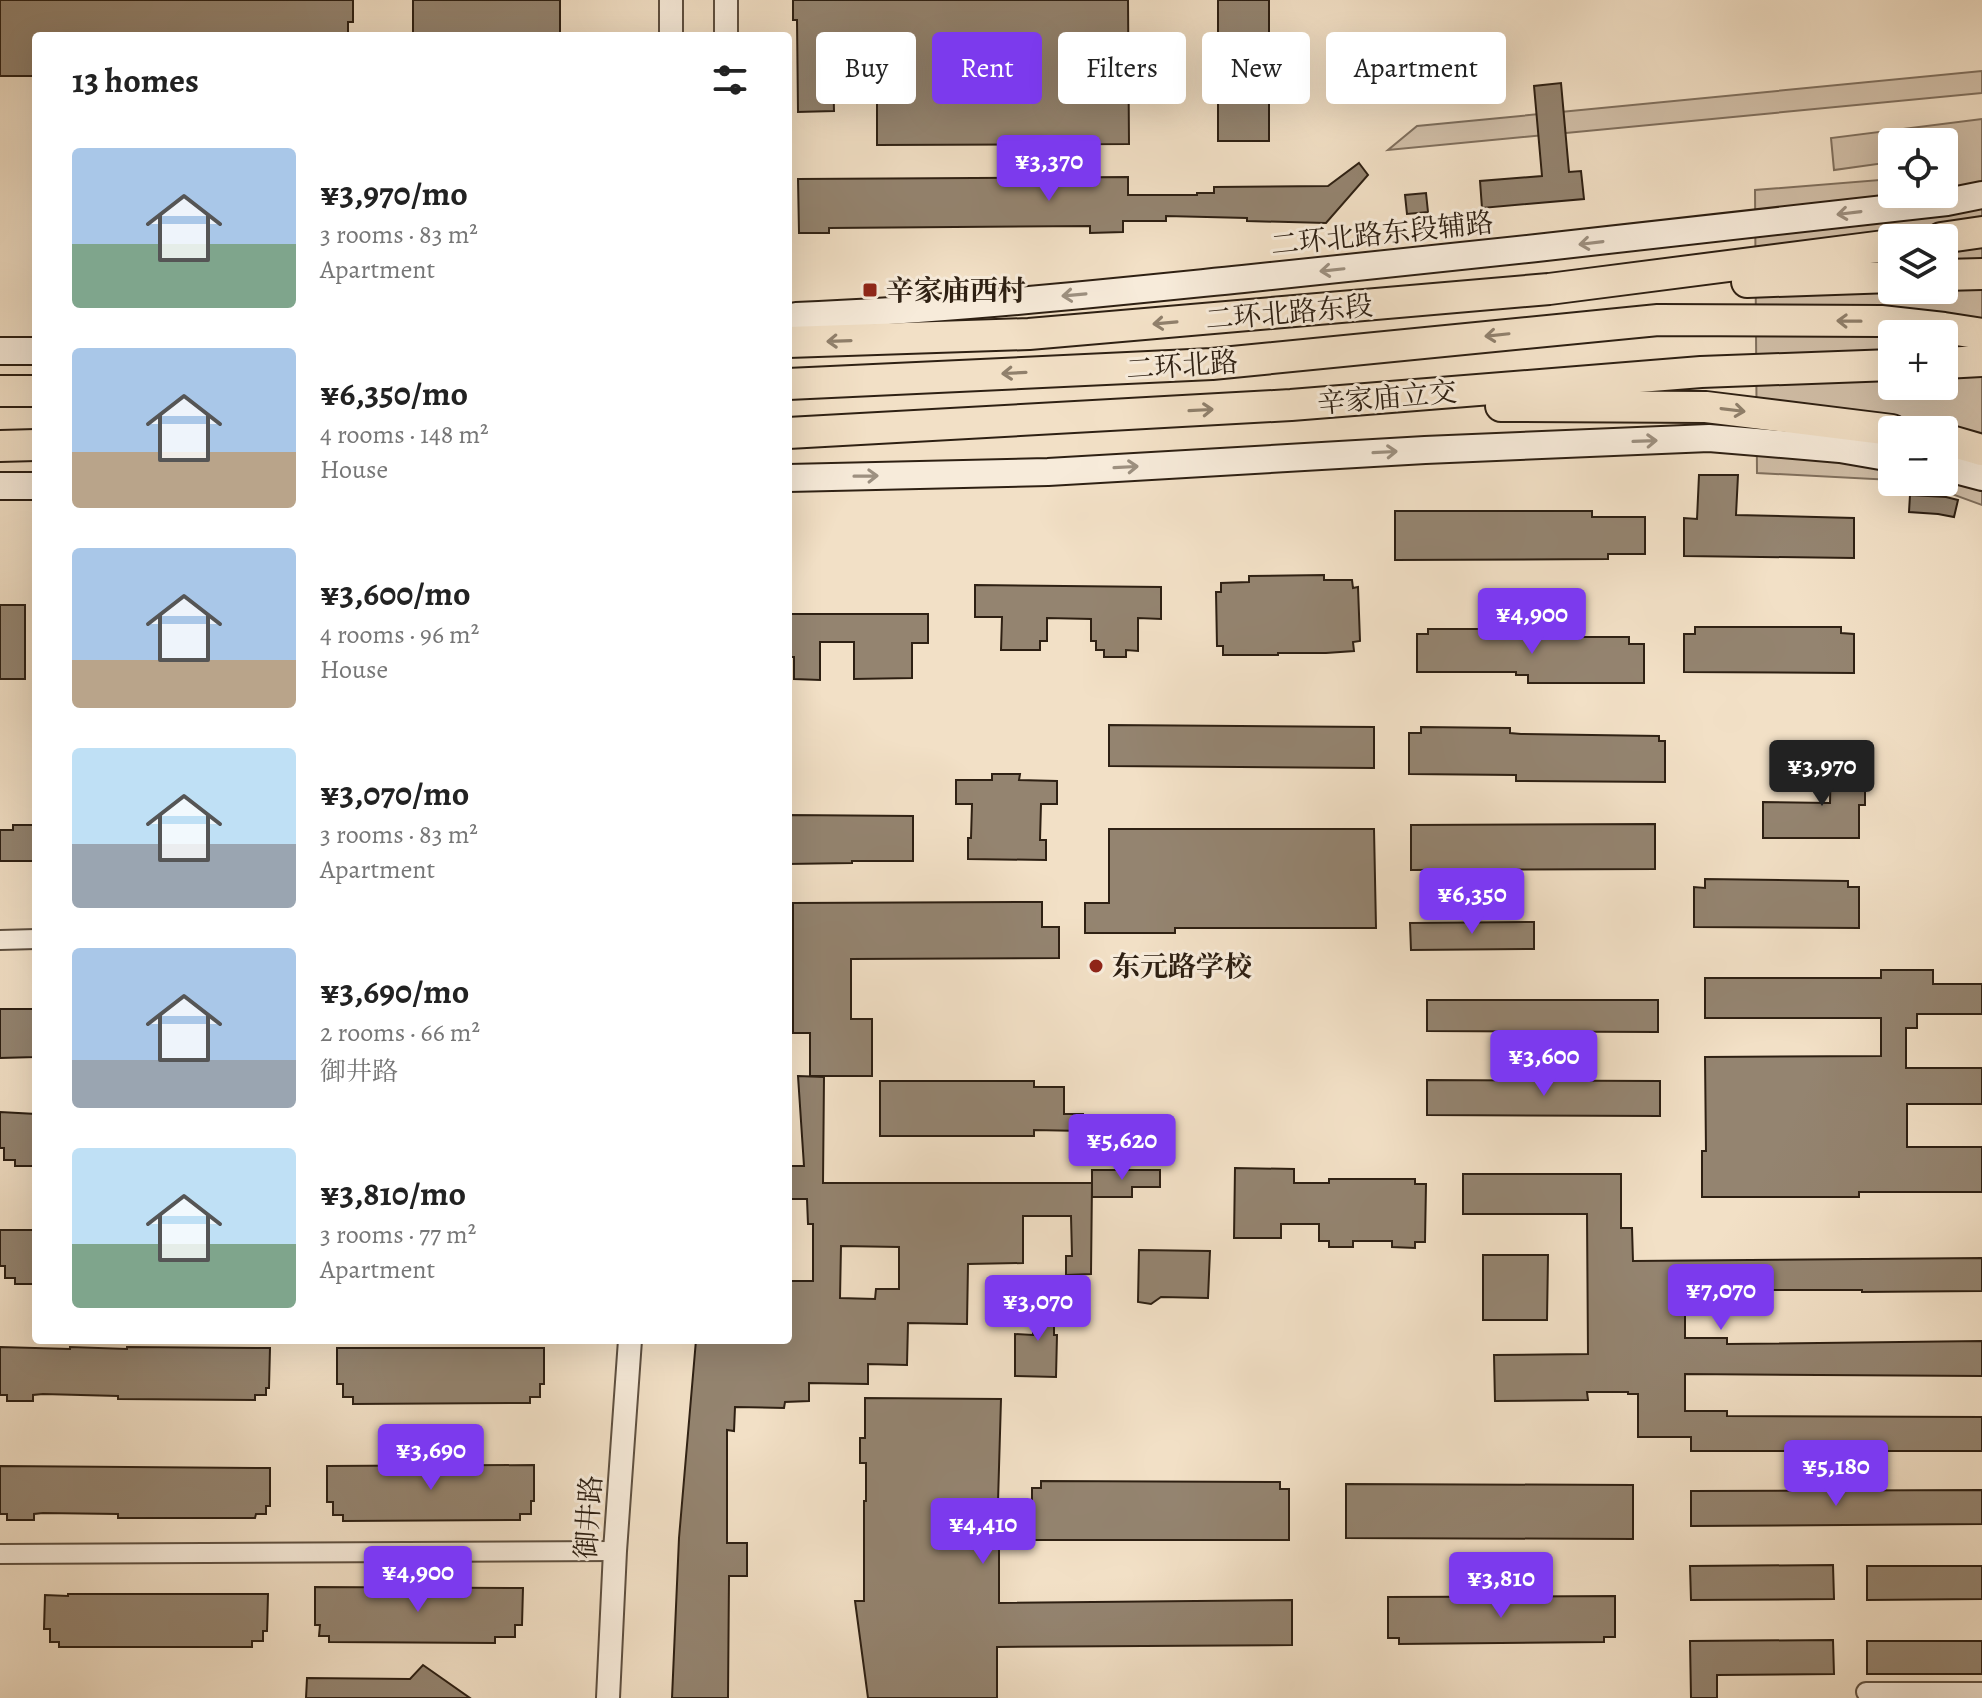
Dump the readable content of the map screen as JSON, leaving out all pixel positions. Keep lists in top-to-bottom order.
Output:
{
  "streets": {
    "highway": ["二环北路东段", "二环北路", "辛家庙立交"],
    "main road": ["二环北路东段辅路"],
    "street": ["御井路"]
  },
  "crossings": [
    ["二环北路", "辛家庙立交"]
  ],
  "one_way": ["二环北路东段"],
  "places": {
    "transit": ["辛家庙西村"],
    "other": ["东元路学校"]
  },
  "page": {
    "chip": [
      "Buy",
      "Rent",
      "Filters",
      "New",
      "Apartment"
    ],
    "heading": "13 homes",
    "map_buttons": ["+", "−"],
    "list": [
      {
        "name": "¥3,970/mo",
        "note": "3 rooms · 83 m² · Apartment"
      },
      {
        "name": "¥6,350/mo",
        "note": "4 rooms · 148 m² · House"
      },
      {
        "name": "¥3,600/mo",
        "note": "4 rooms · 96 m² · House"
      },
      {
        "name": "¥3,070/mo",
        "note": "3 rooms · 83 m² · Apartment"
      },
      {
        "name": "¥3,690/mo",
        "note": "2 rooms · 66 m² · 御井路"
      },
      {
        "name": "¥3,810/mo",
        "note": "3 rooms · 77 m² · Apartment"
      }
    ],
    "price": [
      "¥3,370",
      "¥4,900",
      "¥3,970",
      "¥6,350",
      "¥3,600",
      "¥5,620",
      "¥7,070",
      "¥3,070",
      "¥3,690",
      "¥5,180",
      "¥4,410",
      "¥4,900",
      "¥3,810"
    ]
  }
}
